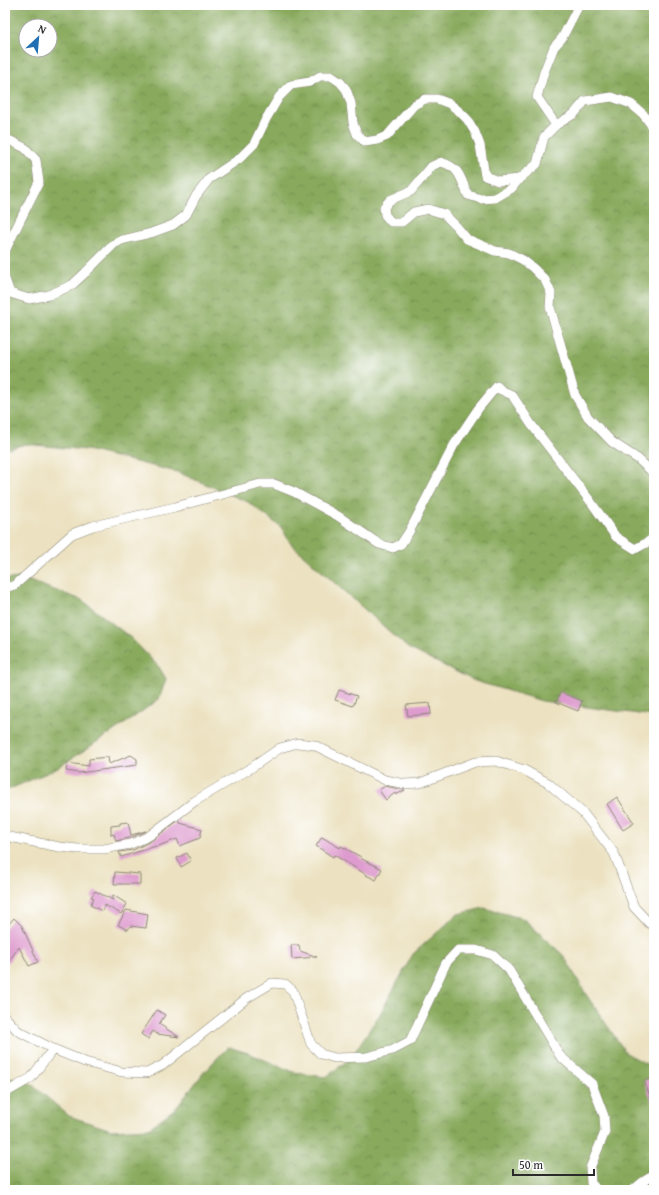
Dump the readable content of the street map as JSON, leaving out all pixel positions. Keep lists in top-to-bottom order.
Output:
{
  "scale_bar": "50 m",
  "north": "top right"
}
